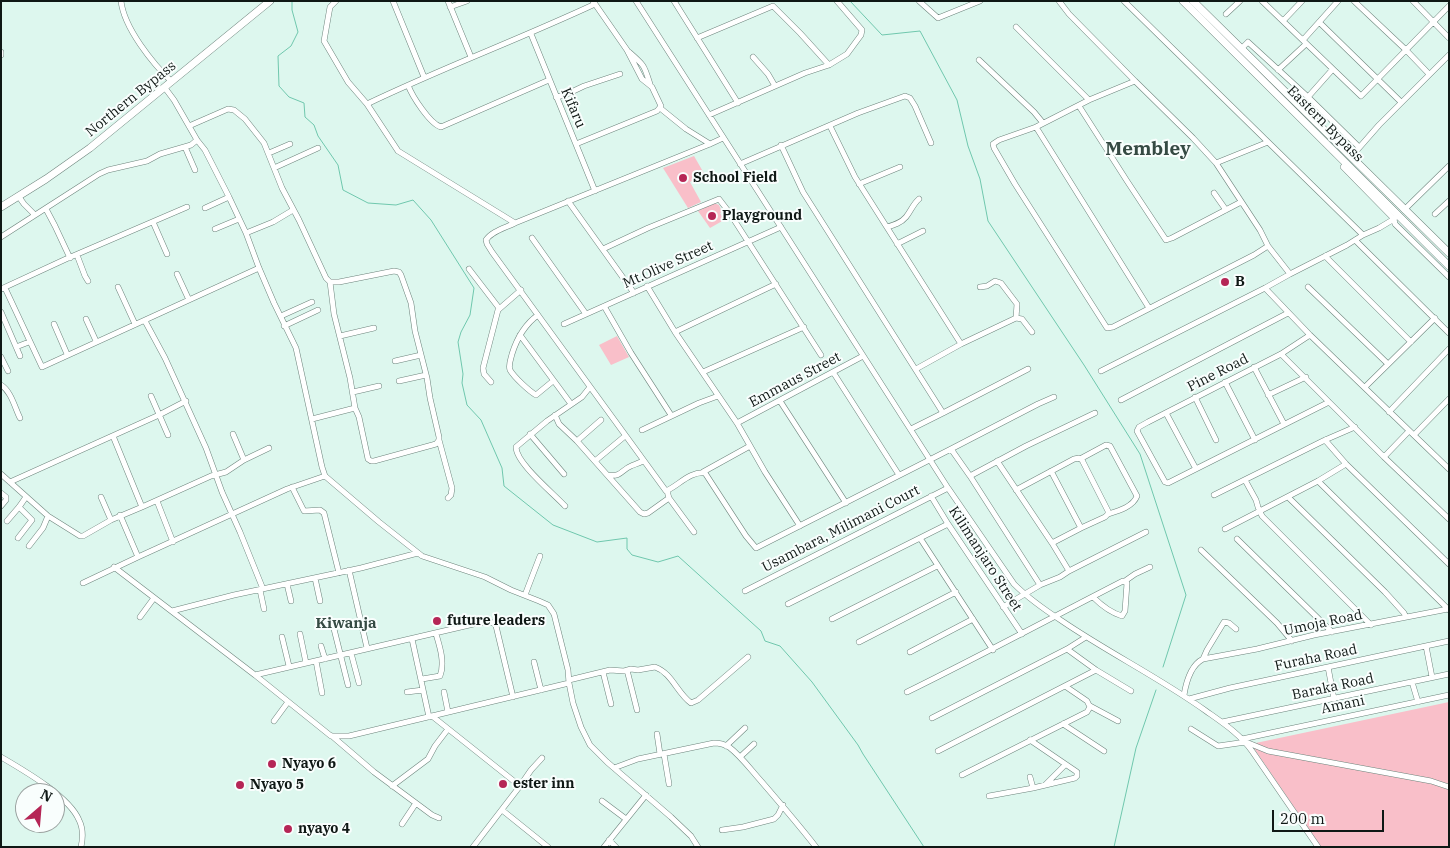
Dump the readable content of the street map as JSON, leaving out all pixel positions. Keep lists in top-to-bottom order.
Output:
{
  "streets": {
    "main road": ["Northern Bypass", "Eastern Bypass"],
    "street": [
      "Kifaru",
      "Mt.Olive Street",
      "Pine Road",
      "Emmaus Street",
      "Usambara, Milimani Court",
      "Kilimanjaro Street",
      "Umoja Road",
      "Furaha Road",
      "Baraka Road",
      "Amani"
    ]
  },
  "crossings": [
    ["Usambara, Milimani Court", "Kilimanjaro Street"]
  ],
  "districts": ["Membley", "Kiwanja"],
  "places": [
    "School Field",
    "Playground",
    "B",
    "future leaders",
    "Nyayo 6",
    "ester inn",
    "Nyayo 5",
    "nyayo 4"
  ],
  "scale_bar": "200 m",
  "north": "top right"
}
